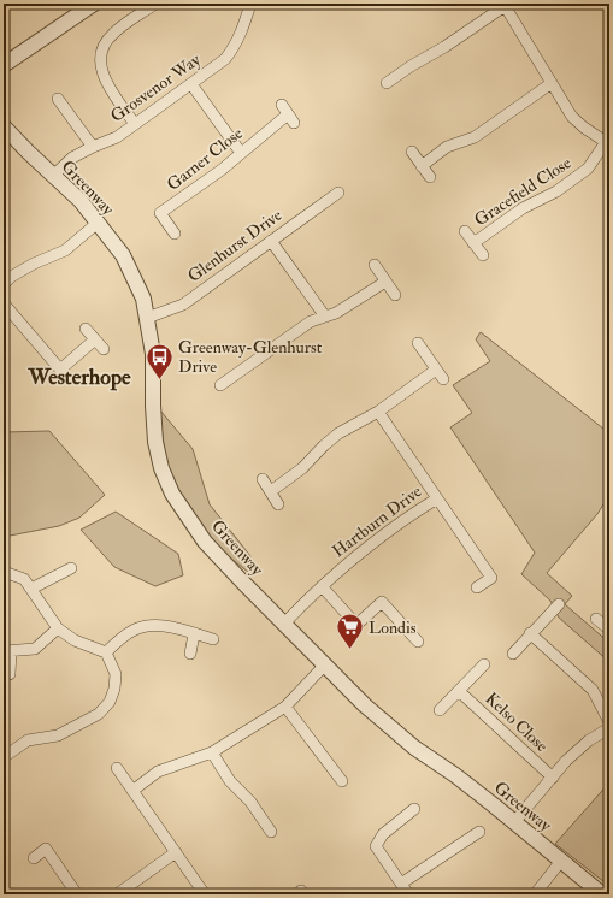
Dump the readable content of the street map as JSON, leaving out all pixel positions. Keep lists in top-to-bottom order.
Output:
{
  "streets": {
    "street": [
      "Grosvenor Way",
      "Garner Close",
      "Greenway",
      "Gracefield Close",
      "Glenhurst Drive",
      "Hartburn Drive",
      "Kelso Close"
    ]
  },
  "crossings": [
    ["Grosvenor Way", "Greenway"],
    ["Greenway", "Glenhurst Drive"],
    ["Greenway", "Hartburn Drive"]
  ],
  "districts": ["Westerhope"],
  "places": {
    "bus stop": ["Greenway-Glenhurst Drive"],
    "supermarket": ["Londis"]
  }
}
